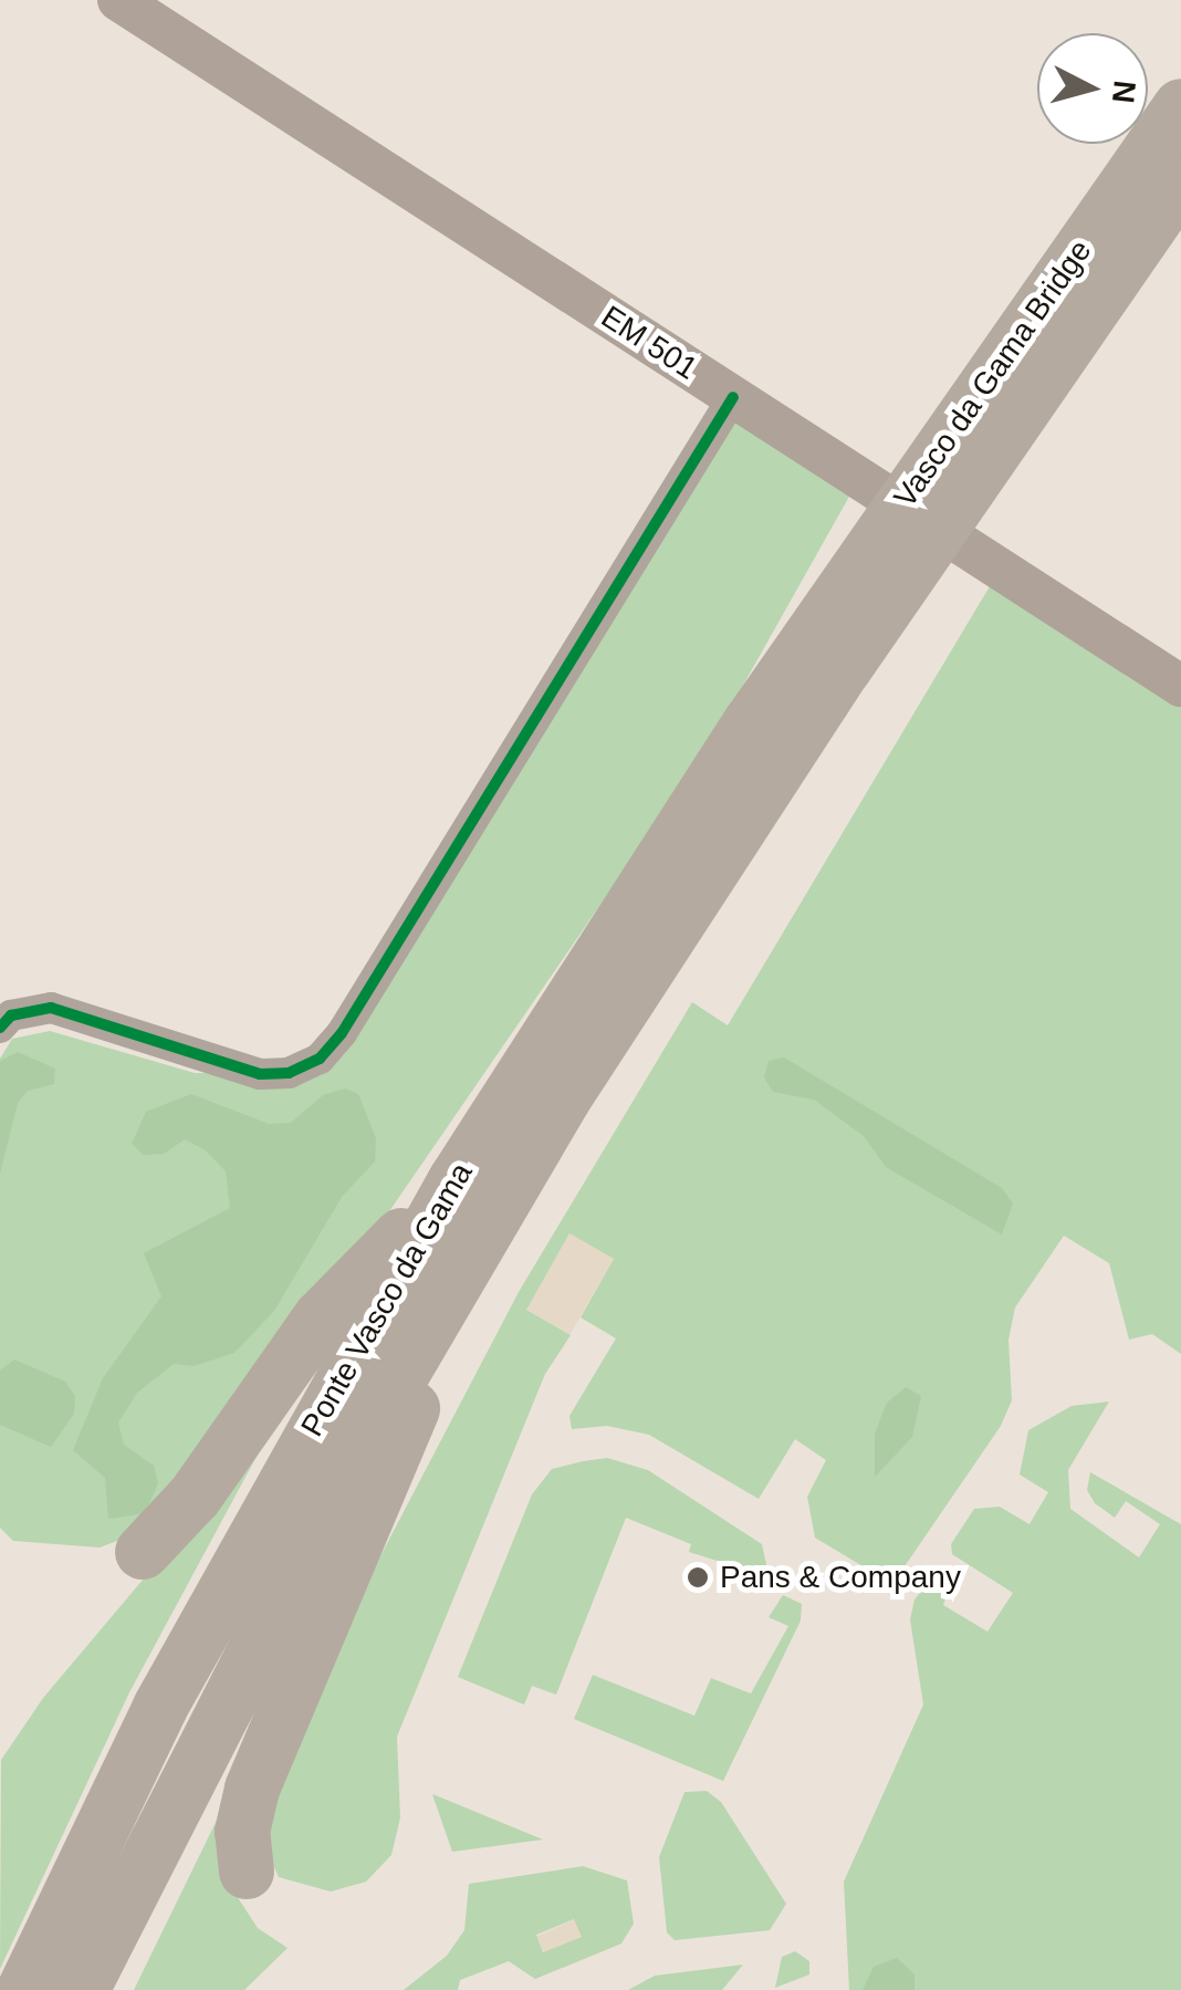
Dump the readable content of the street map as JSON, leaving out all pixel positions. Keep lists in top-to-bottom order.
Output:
{
  "streets": {
    "highway": ["Vasco da Gama Bridge", "Ponte Vasco da Gama"],
    "main road": ["EM 501"]
  },
  "crossings": [
    ["Vasco da Gama Bridge", "Ponte Vasco da Gama"]
  ],
  "places": ["Pans & Company"],
  "north": "right"
}
